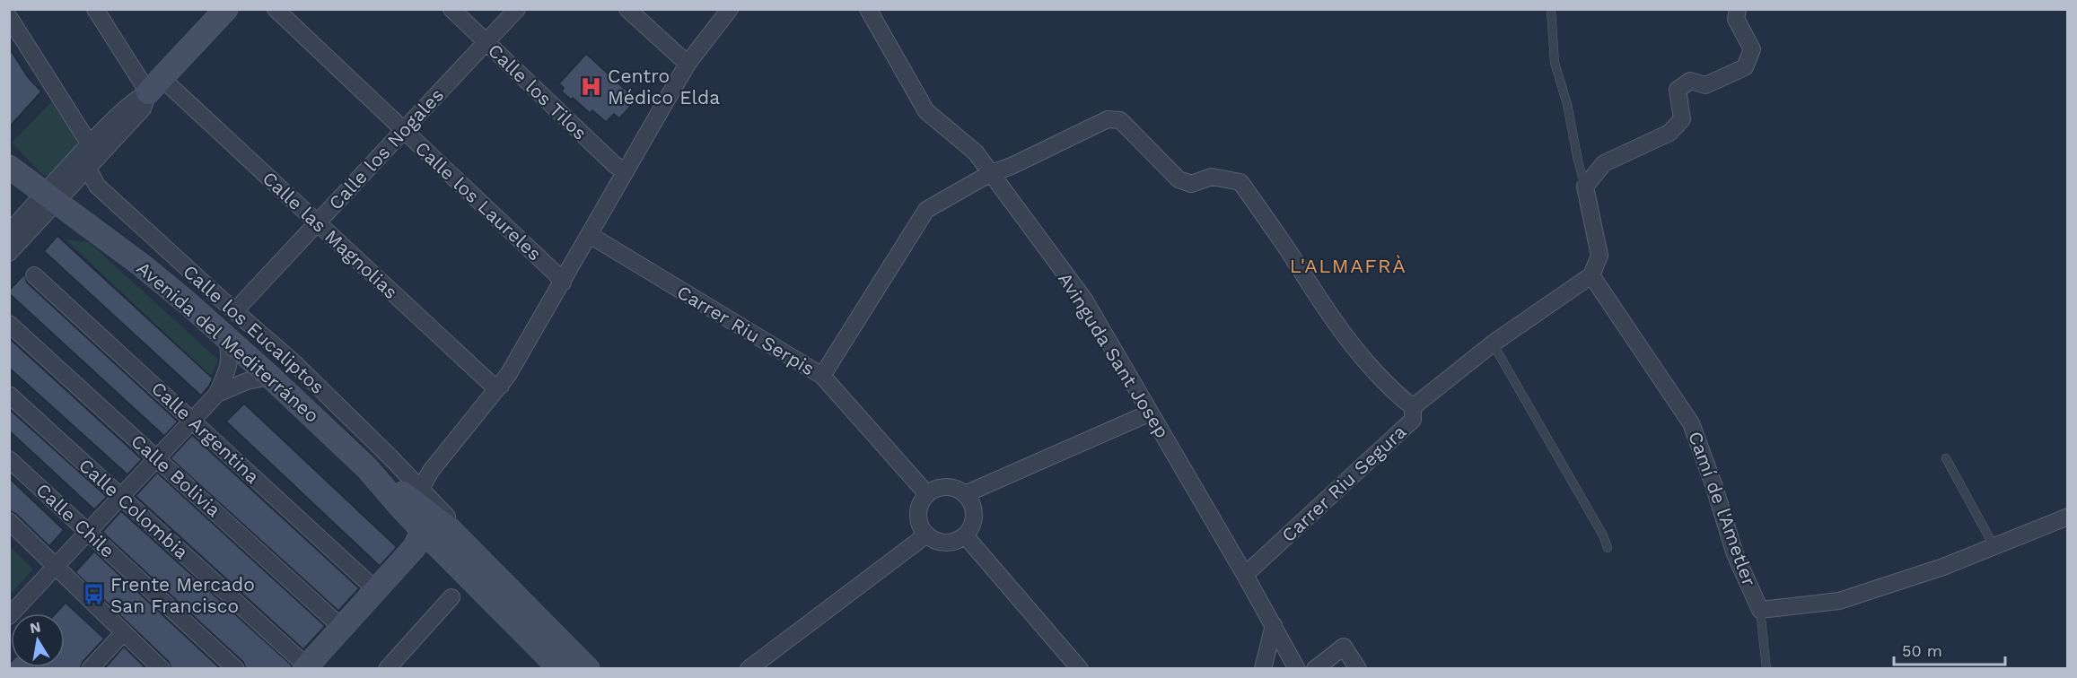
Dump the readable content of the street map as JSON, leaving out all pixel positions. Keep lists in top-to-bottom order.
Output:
{
  "streets": {
    "street": [
      "Calle los Tilos",
      "Calle los Nogales",
      "Calle los Laureles",
      "Calle las Magnolias",
      "Calle los Eucaliptos",
      "Carrer Riu Serpis",
      "Avenida del Mediterráneo",
      "Avinguda Sant Josep",
      "Calle Argentina",
      "Calle Bolivia",
      "Carrer Riu Segura",
      "Calle Colombia",
      "Camí de l'Ametler",
      "Calle Chile"
    ]
  },
  "crossings": [
    ["Calle los Tilos", "Calle los Nogales"],
    ["Calle los Nogales", "Calle los Laureles"],
    ["Calle los Nogales", "Calle las Magnolias"],
    ["Calle los Nogales", "Calle los Eucaliptos"],
    ["Calle los Eucaliptos", "Avenida del Mediterráneo"],
    ["Avinguda Sant Josep", "Carrer Riu Segura"],
    ["Carrer Riu Segura", "Camí de l'Ametler"]
  ],
  "districts": ["L'ALMAFRÀ"],
  "places": {
    "hospital": ["Centro Médico Elda"],
    "bus stop": ["Frente Mercado San Francisco"]
  },
  "scale_bar": "50 m",
  "north": "top"
}
